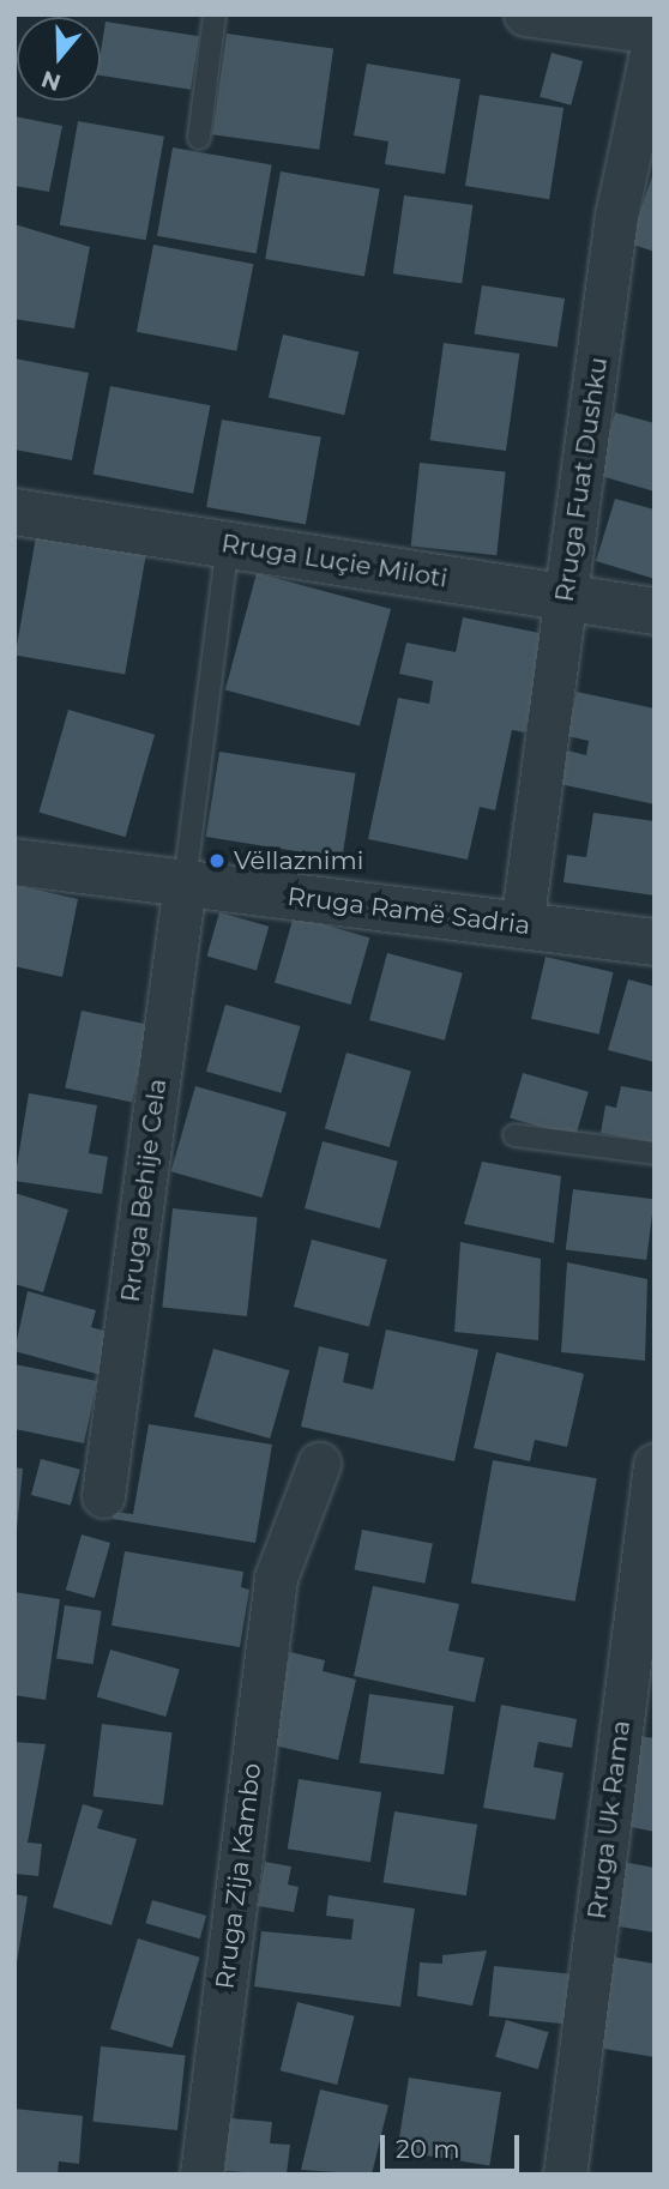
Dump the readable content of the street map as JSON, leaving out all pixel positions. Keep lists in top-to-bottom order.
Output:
{
  "streets": {
    "street": [
      "Rruga Fuat Dushku",
      "Rruga Luçie Miloti",
      "Rruga Ramë Sadria",
      "Rruga Behije Cela",
      "Rruga Uk Rama",
      "Rruga Zija Kambo"
    ]
  },
  "crossings": [
    ["Rruga Fuat Dushku", "Rruga Luçie Miloti"],
    ["Rruga Fuat Dushku", "Rruga Ramë Sadria"],
    ["Rruga Ramë Sadria", "Rruga Behije Cela"]
  ],
  "places": ["Vëllaznimi"],
  "scale_bar": "20 m",
  "north": "bottom"
}
